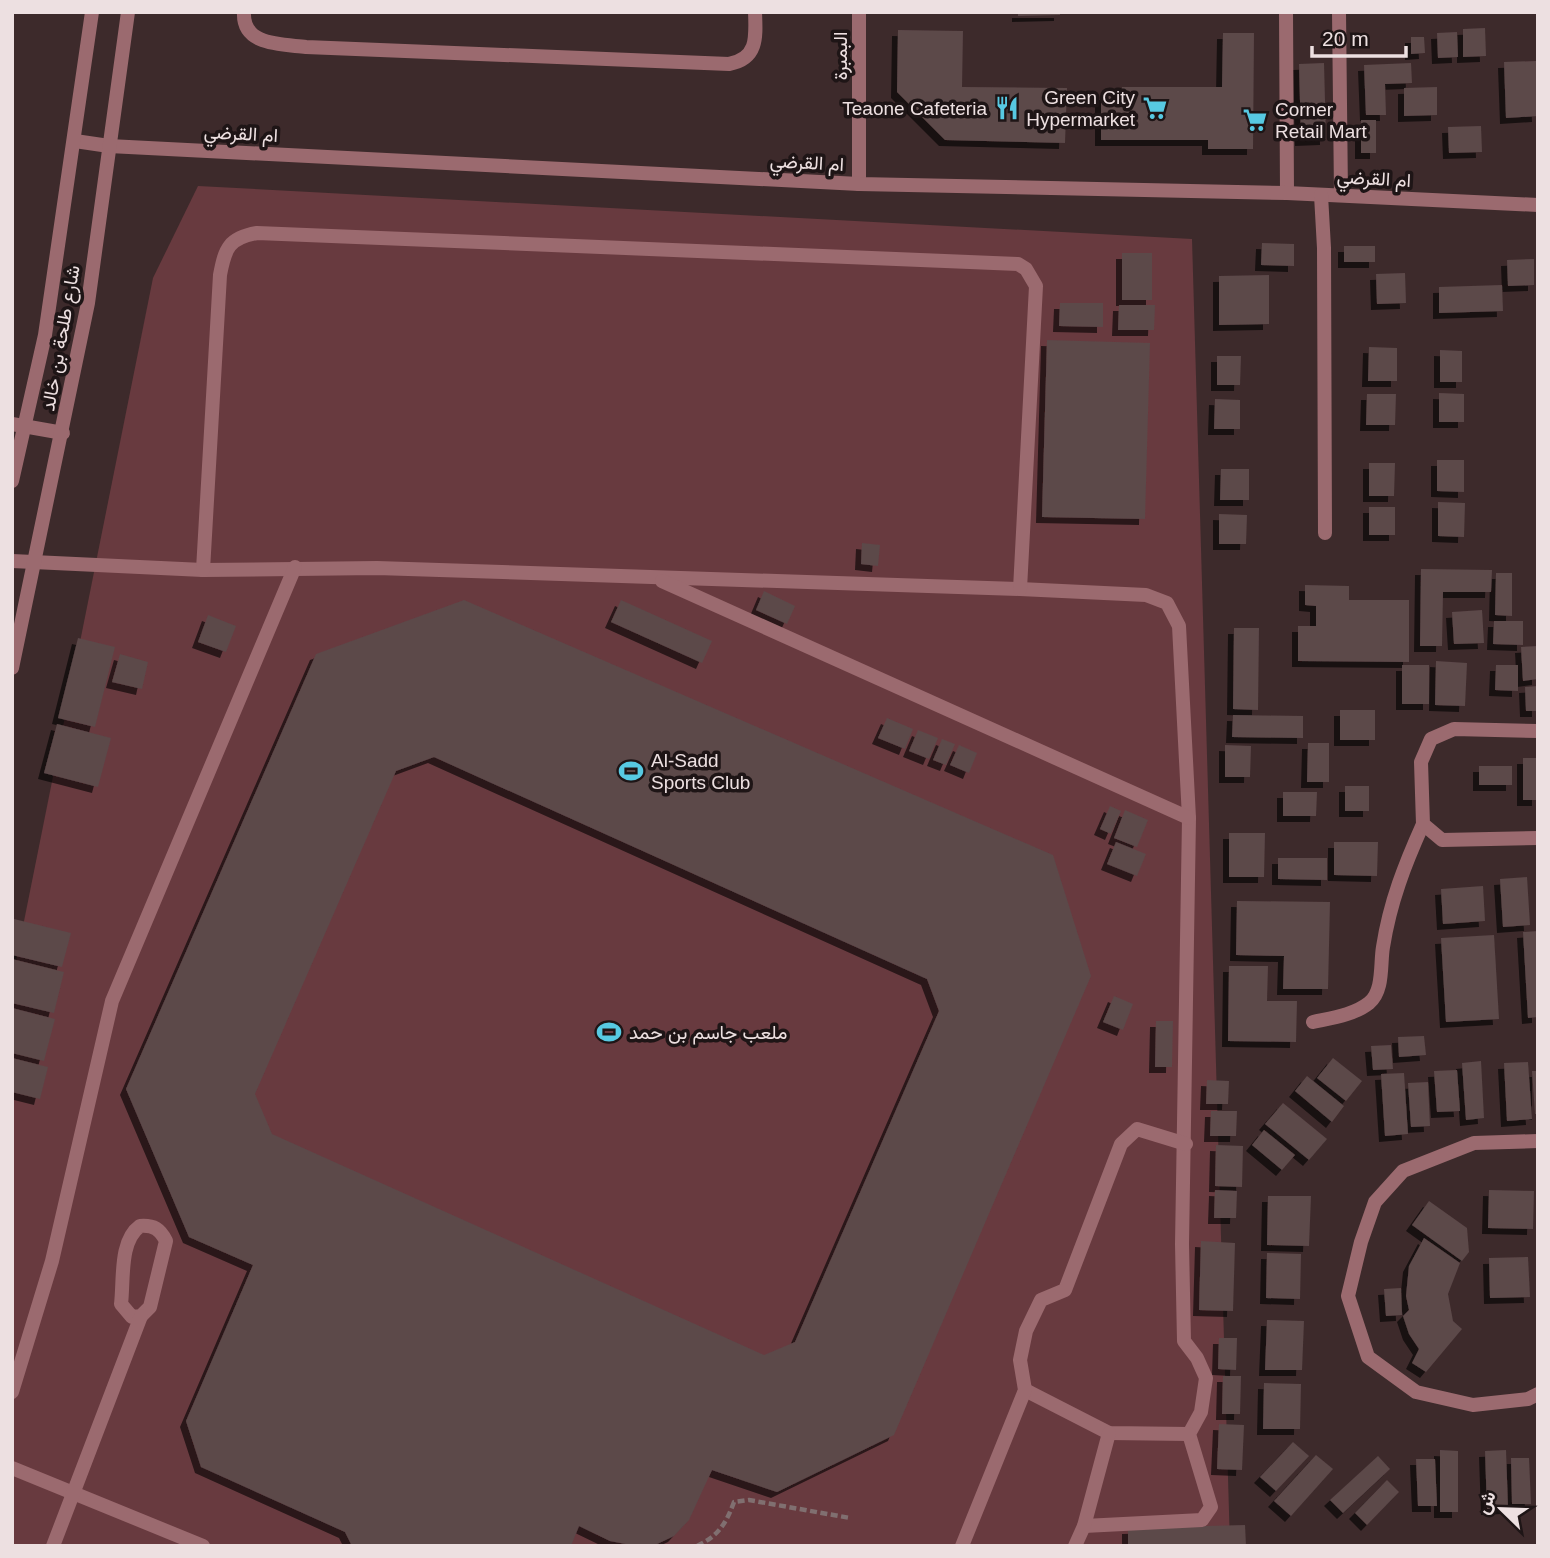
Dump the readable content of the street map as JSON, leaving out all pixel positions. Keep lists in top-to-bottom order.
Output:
{
  "streets": {
    "street": ["البمبرة", "ام القرضي", "شارع طلحة بن خالد"]
  },
  "crossings": [
    ["البمبرة", "ام القرضي"],
    ["ام القرضي", "شارع طلحة بن خالد"]
  ],
  "places": {
    "restaurant": ["Teaone Cafeteria"],
    "supermarket": ["Green City Hypermarket", "Corner Retail Mart"],
    "sports": ["Al-Sadd Sports Club", "ملعب جاسم بن حمد"]
  },
  "scale_bar": "20 m",
  "north": "top left"
}
